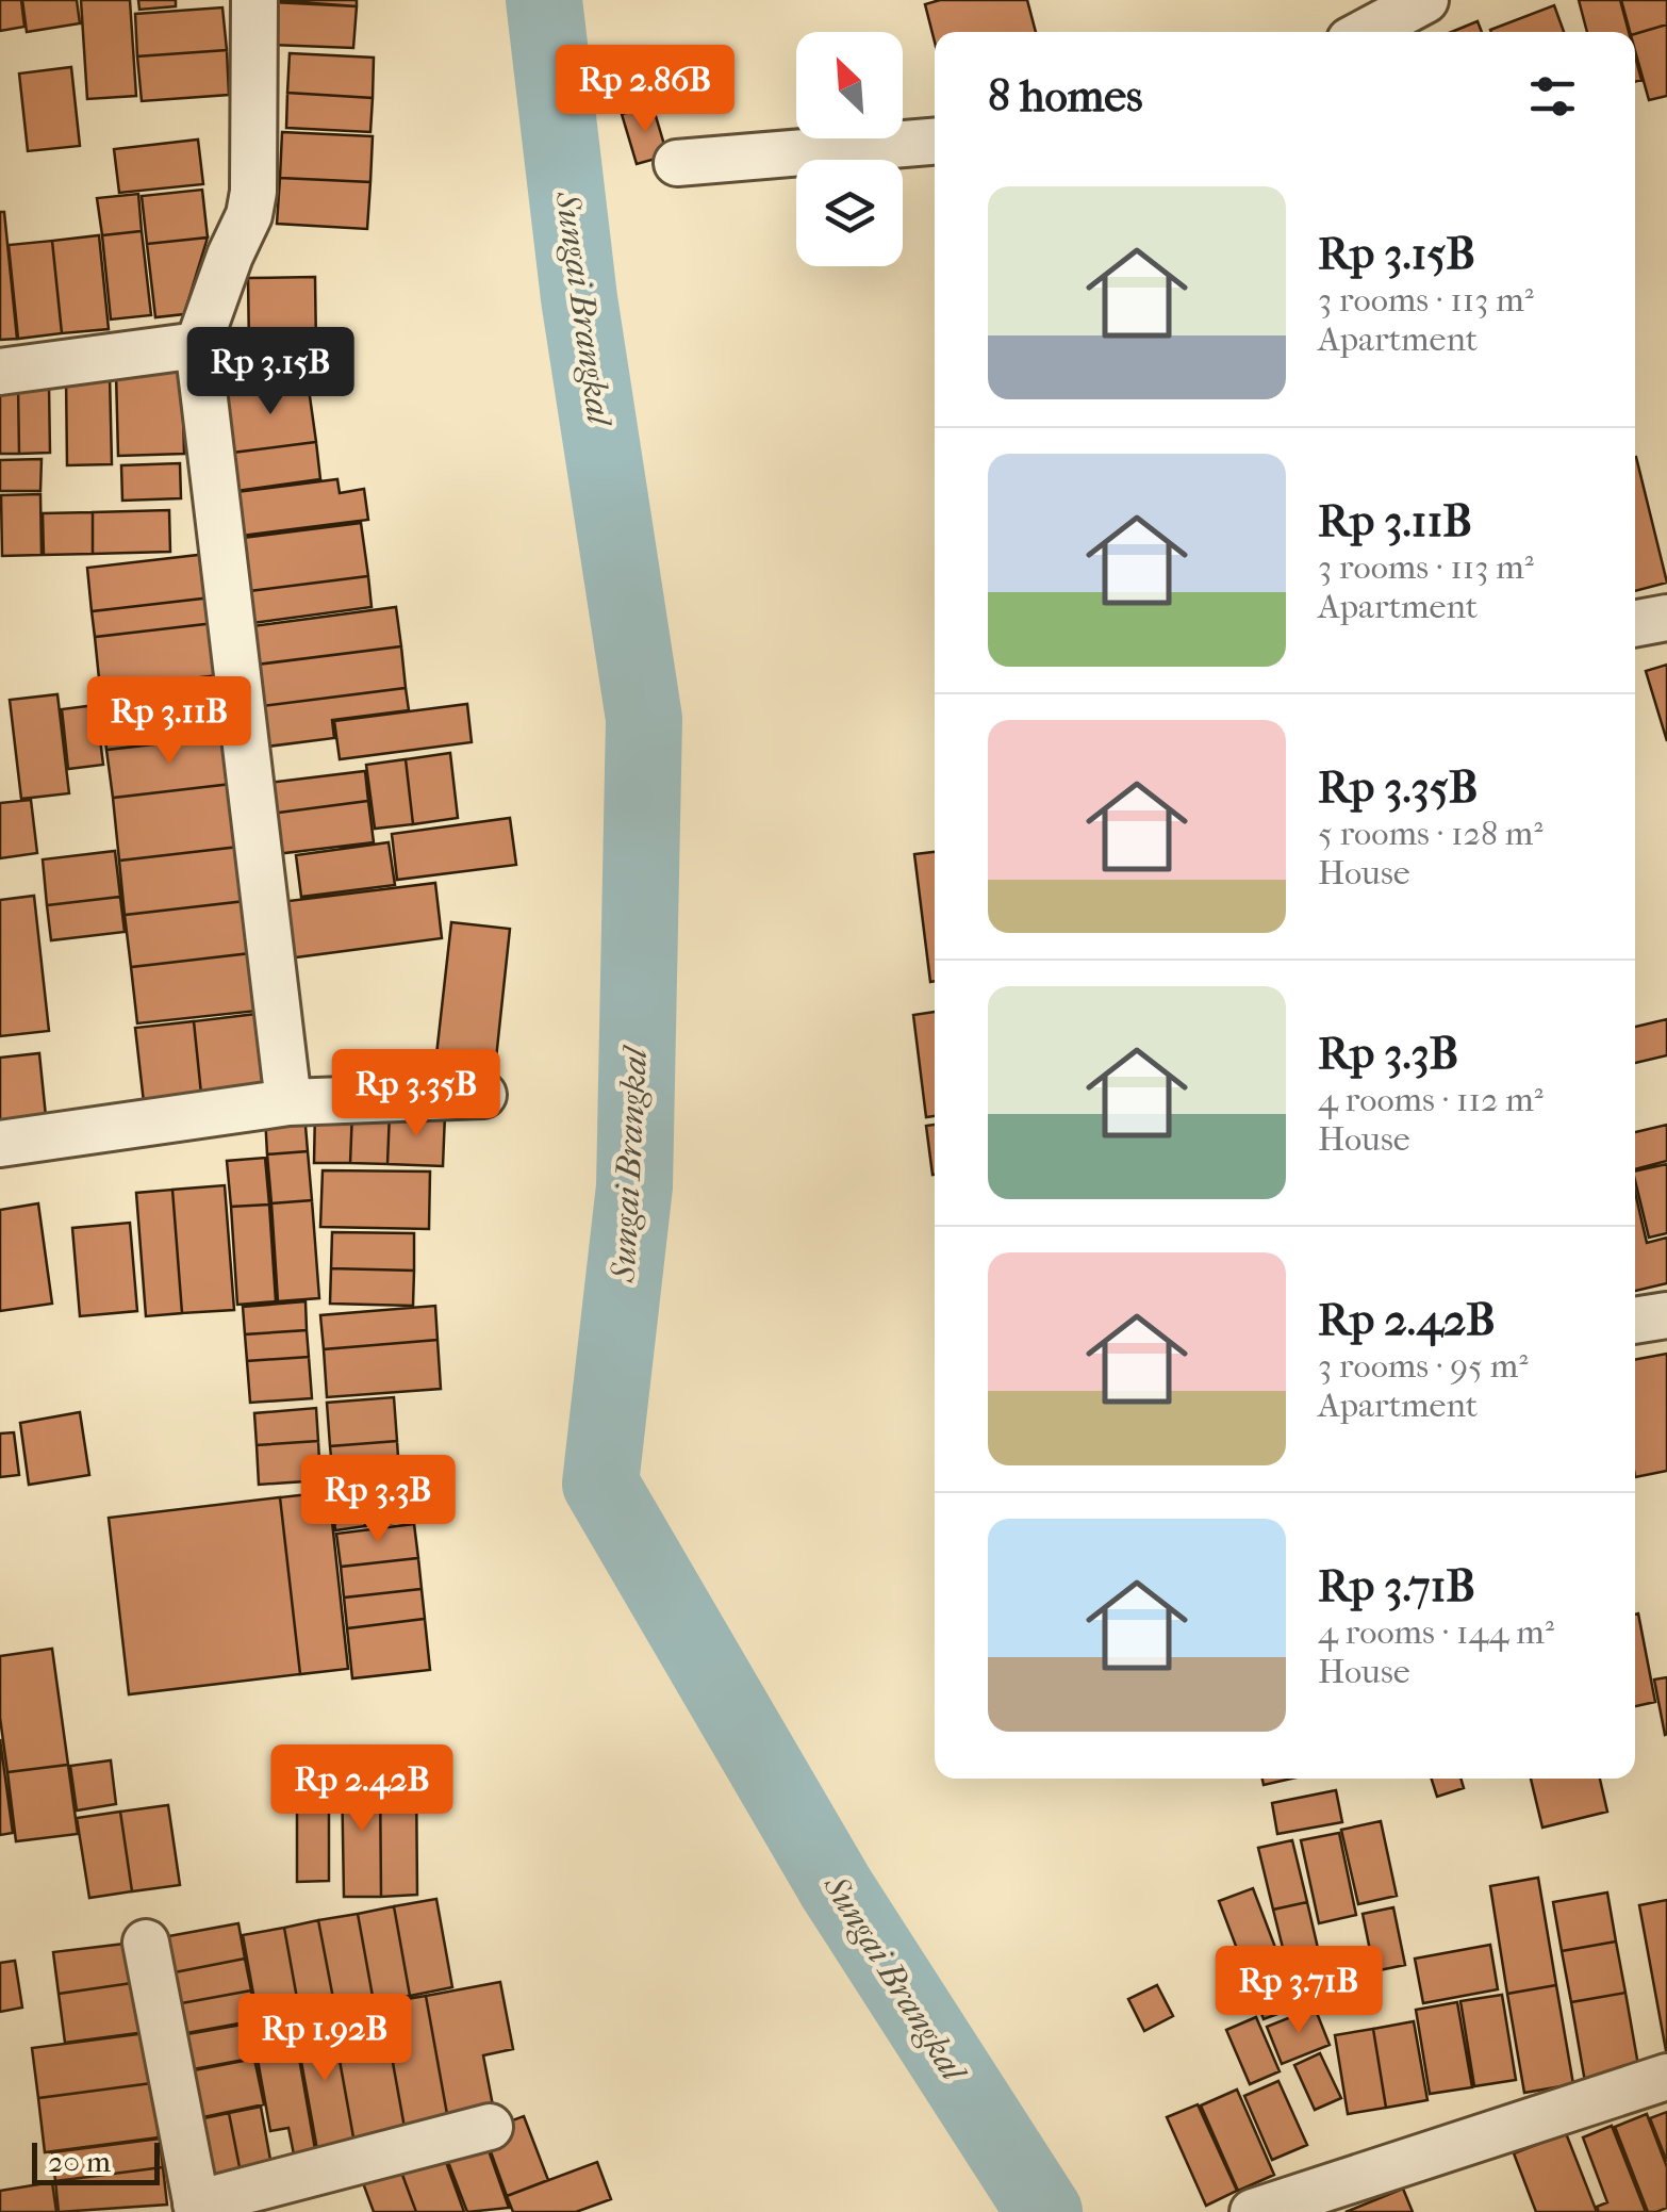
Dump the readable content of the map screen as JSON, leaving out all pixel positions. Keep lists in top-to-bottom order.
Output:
{
  "water": ["Sungai Brangkal"],
  "scale_bar": "20 m",
  "north": "top left",
  "page": {
    "heading": "8 homes",
    "price": [
      "Rp 2.86B",
      "Rp 3.15B",
      "Rp 3.11B",
      "Rp 3.35B",
      "Rp 3.3B",
      "Rp 2.42B",
      "Rp 3.71B",
      "Rp 1.92B"
    ],
    "list": [
      {
        "name": "Rp 3.15B",
        "note": "3 rooms · 113 m² · Apartment"
      },
      {
        "name": "Rp 3.11B",
        "note": "3 rooms · 113 m² · Apartment"
      },
      {
        "name": "Rp 3.35B",
        "note": "5 rooms · 128 m² · House"
      },
      {
        "name": "Rp 3.3B",
        "note": "4 rooms · 112 m² · House"
      },
      {
        "name": "Rp 2.42B",
        "note": "3 rooms · 95 m² · Apartment"
      },
      {
        "name": "Rp 3.71B",
        "note": "4 rooms · 144 m² · House"
      }
    ],
    "scale": "20 m"
  }
}
